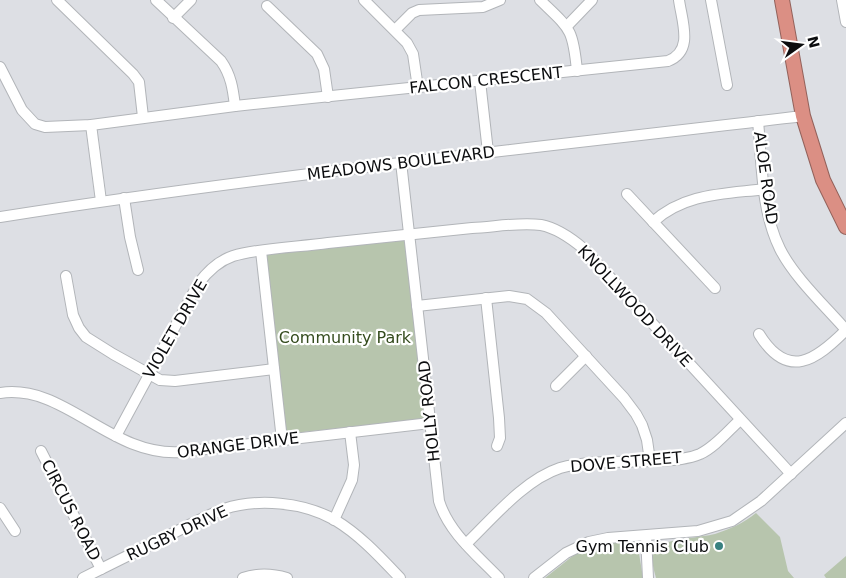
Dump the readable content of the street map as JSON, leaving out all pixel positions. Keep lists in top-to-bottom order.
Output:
{
  "streets": {
    "street": [
      "FALCON CRESCENT",
      "MEADOWS BOULEVARD",
      "ALOE ROAD",
      "KNOLLWOOD DRIVE",
      "VIOLET DRIVE",
      "HOLLY ROAD",
      "ORANGE DRIVE",
      "DOVE STREET",
      "CIRCUS ROAD",
      "RUGBY DRIVE"
    ]
  },
  "crossings": [
    ["MEADOWS BOULEVARD", "ALOE ROAD"],
    ["MEADOWS BOULEVARD", "HOLLY ROAD"],
    ["KNOLLWOOD DRIVE", "VIOLET DRIVE"],
    ["KNOLLWOOD DRIVE", "HOLLY ROAD"],
    ["KNOLLWOOD DRIVE", "DOVE STREET"],
    ["VIOLET DRIVE", "HOLLY ROAD"],
    ["VIOLET DRIVE", "ORANGE DRIVE"],
    ["HOLLY ROAD", "ORANGE DRIVE"],
    ["HOLLY ROAD", "DOVE STREET"],
    ["CIRCUS ROAD", "RUGBY DRIVE"]
  ],
  "parks": ["Community Park"],
  "places": ["Gym Tennis Club"],
  "north": "right"
}
